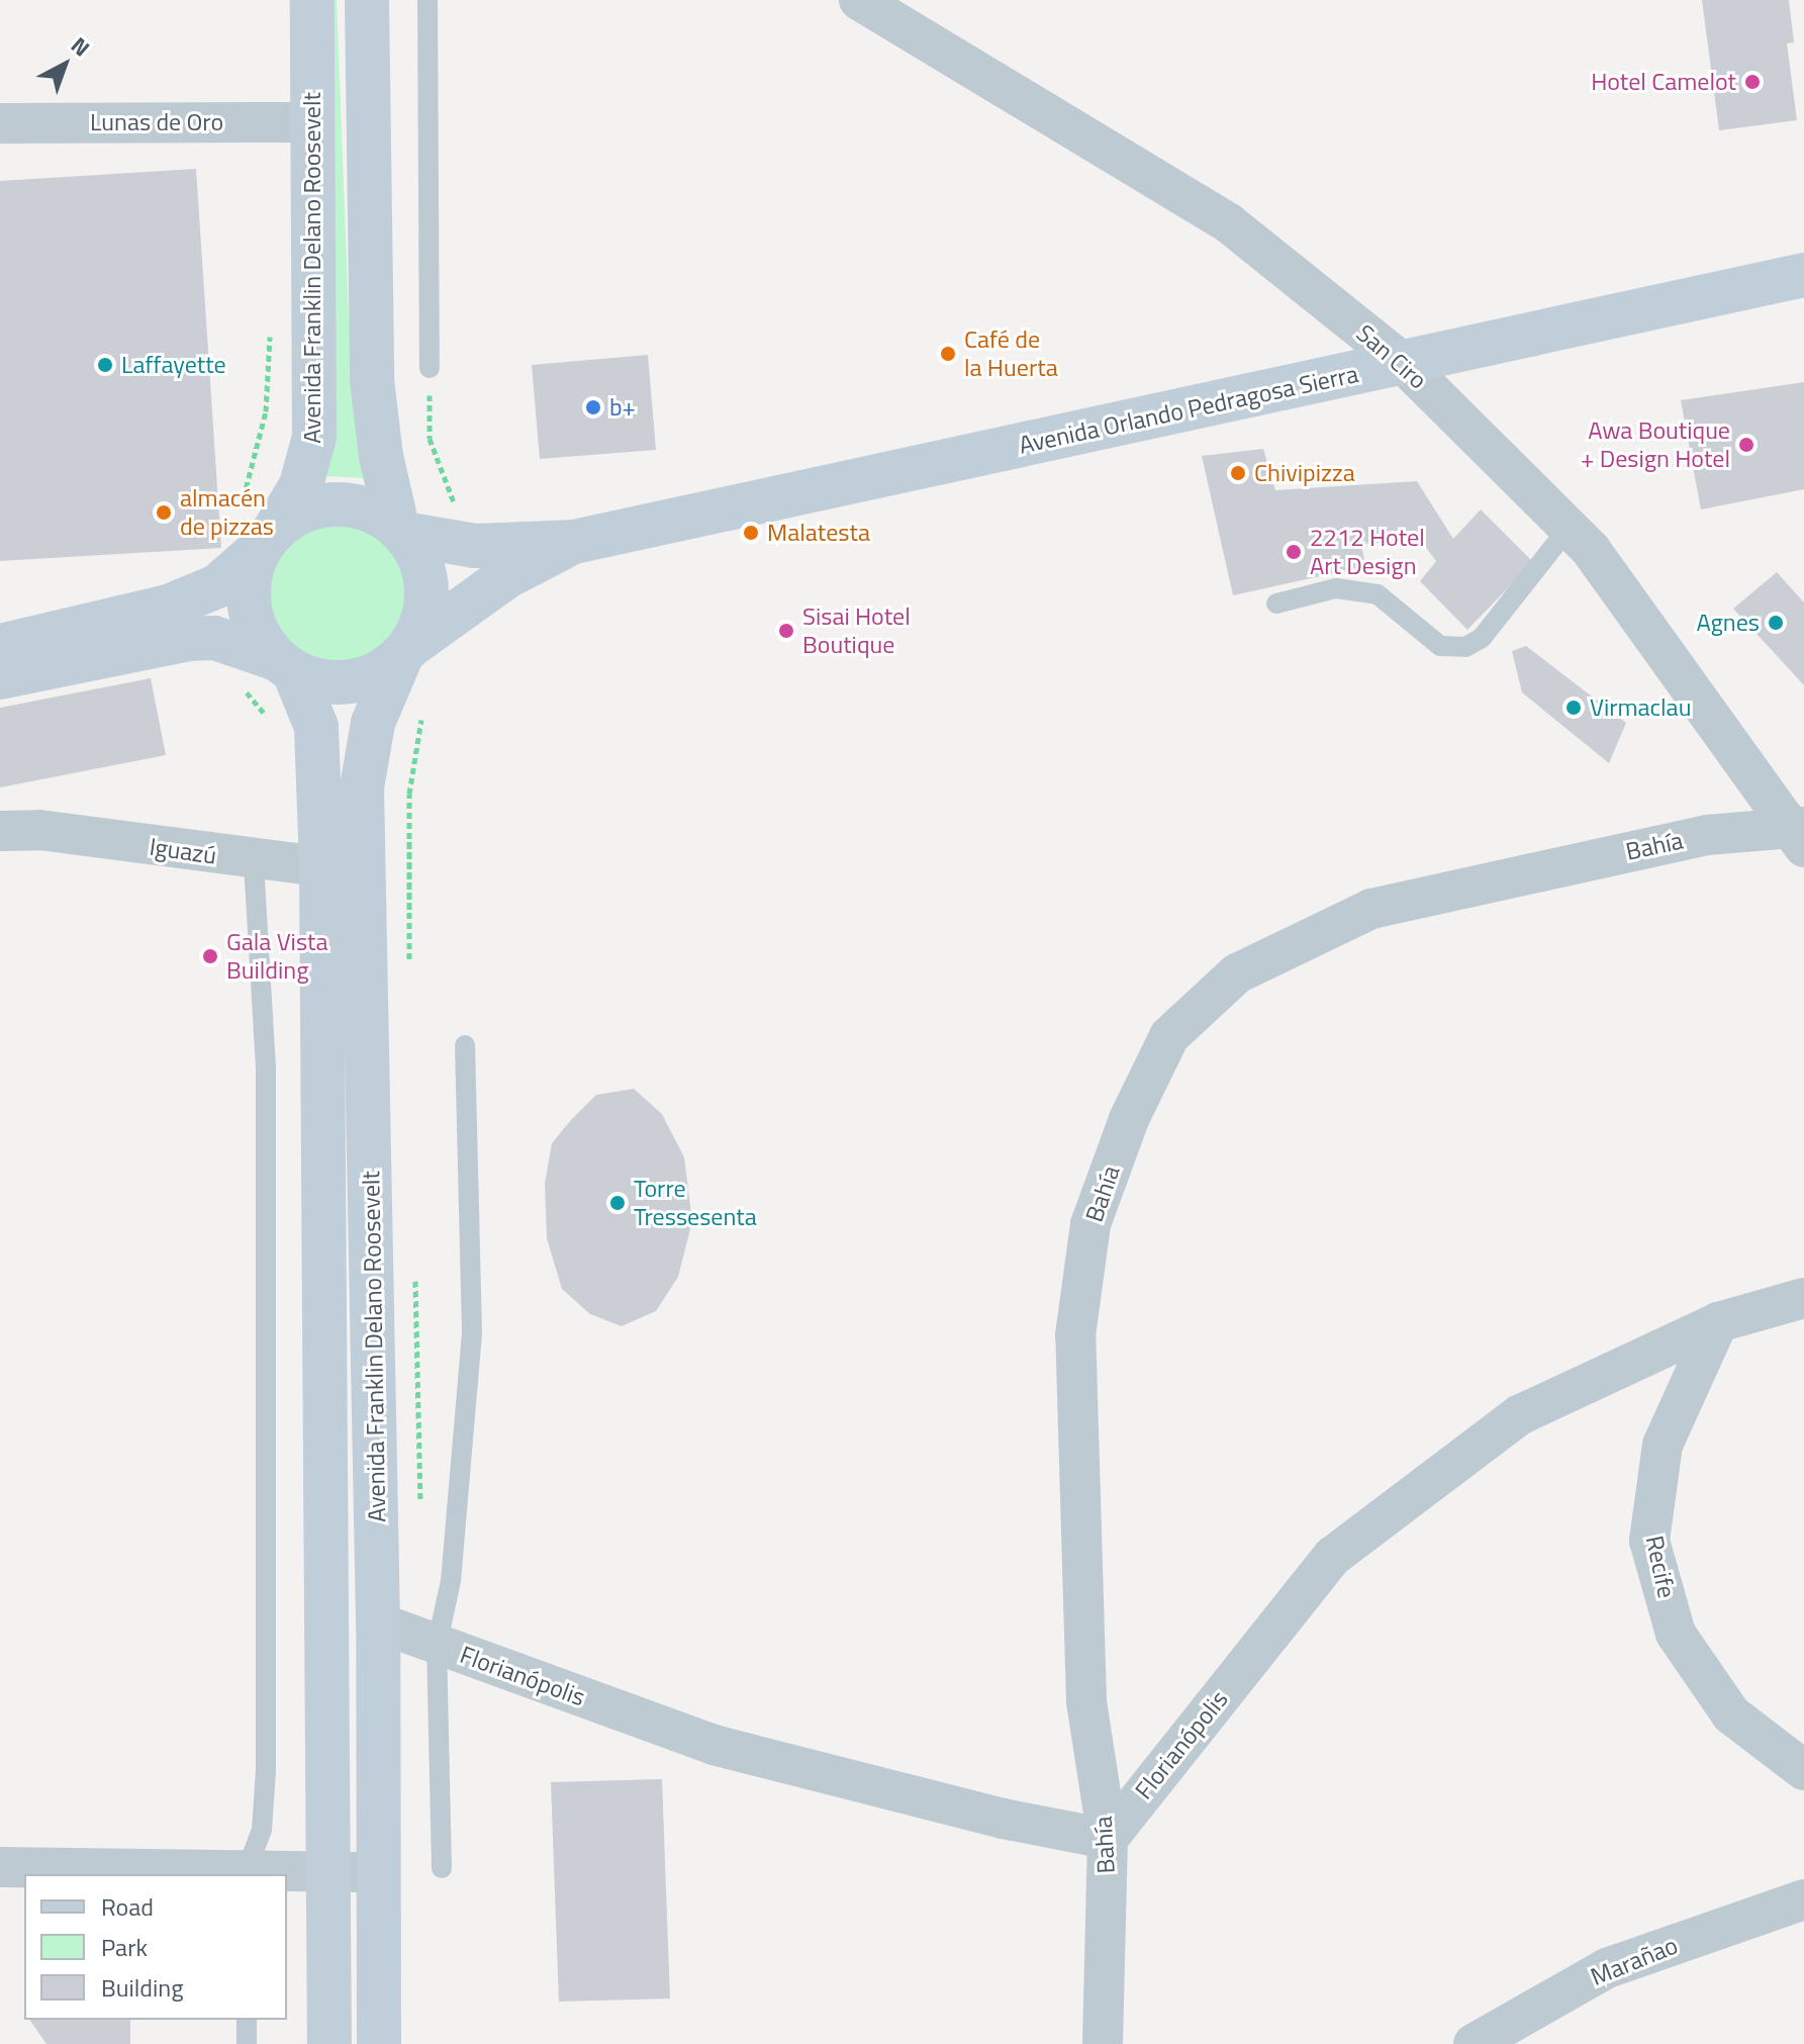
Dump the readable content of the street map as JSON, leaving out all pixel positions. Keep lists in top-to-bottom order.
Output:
{
  "streets": {
    "main road": ["Avenida Franklin Delano Roosevelt", "Avenida Orlando Pedragosa Sierra"],
    "street": [
      "Lunas de Oro",
      "San Ciro",
      "Bahía",
      "Iguazú",
      "Recife",
      "Florianópolis",
      "Marañao"
    ]
  },
  "crossings": [
    ["Lunas de Oro", "Avenida Franklin Delano Roosevelt"],
    ["Avenida Franklin Delano Roosevelt", "Avenida Orlando Pedragosa Sierra"],
    ["Avenida Franklin Delano Roosevelt", "Iguazú"],
    ["Avenida Franklin Delano Roosevelt", "Florianópolis"],
    ["San Ciro", "Avenida Orlando Pedragosa Sierra"],
    ["San Ciro", "Bahía"],
    ["Bahía", "Florianópolis"],
    ["Recife", "Florianópolis"]
  ],
  "places": [
    "Hotel Camelot",
    "Café de la Huerta",
    "Laffayette",
    "b+",
    "Awa Boutique + Design Hotel",
    "Chivipizza",
    "almacén de pizzas",
    "Malatesta",
    "2212 Hotel Art Design",
    "Agnes",
    "Sisai Hotel Boutique",
    "Virmaclau",
    "Gala Vista Building",
    "Torre Tressesenta"
  ],
  "legend": ["Road", "Park", "Building"],
  "north": "top right"
}
